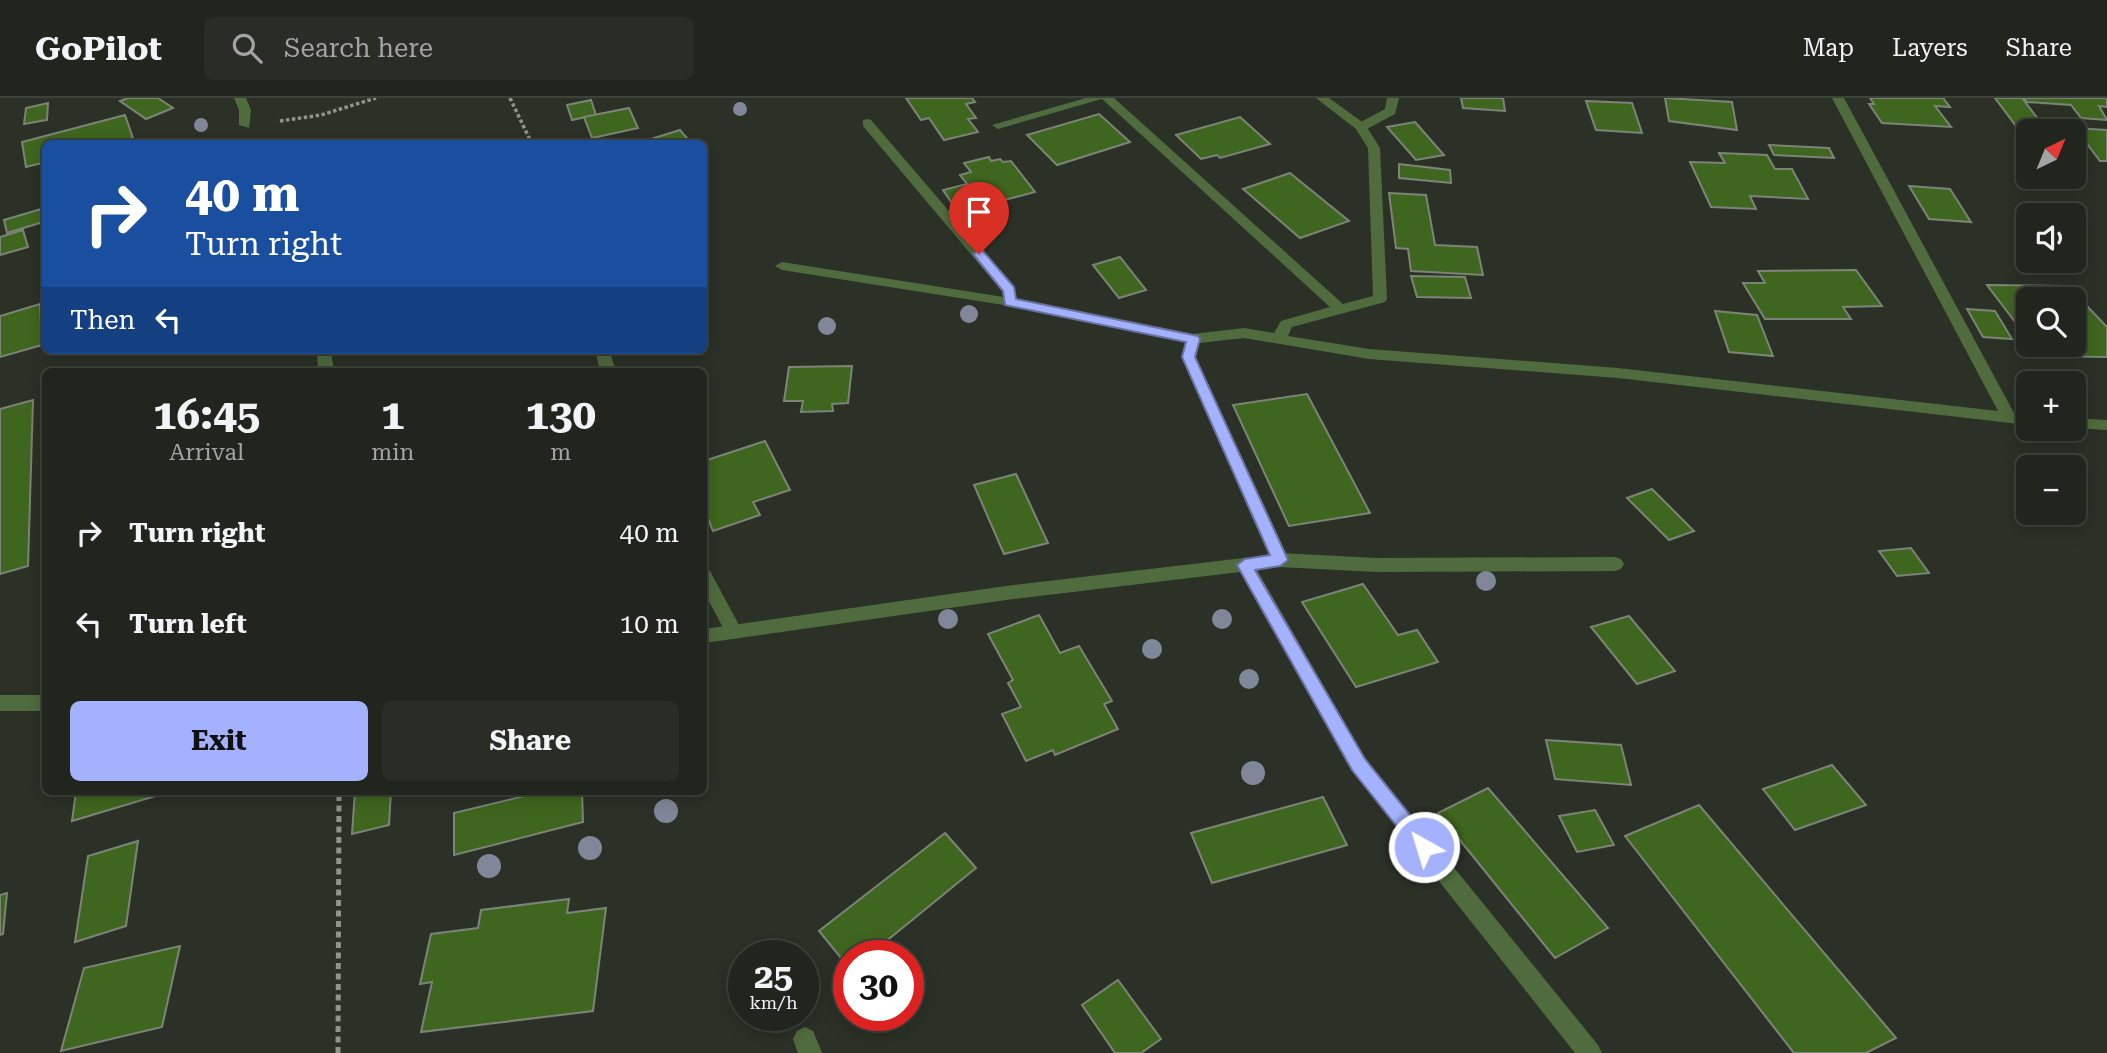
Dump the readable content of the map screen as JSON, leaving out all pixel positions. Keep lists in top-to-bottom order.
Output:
{
  "north": "top right",
  "page": {
    "header": "GoPilot",
    "search": "Search here",
    "nav": ["Map", "Layers", "Share"],
    "map_buttons": ["+", "−"],
    "turn": ["40 m", "Turn right"],
    "then": "Then",
    "eta": [
      "16:45",
      "Arrival",
      "1",
      "min",
      "130",
      "m"
    ],
    "list": [
      {
        "name": "Turn right",
        "value": "40 m"
      },
      {
        "name": "Turn left",
        "value": "10 m"
      }
    ],
    "buttons": ["Exit", "Share"],
    "speed": "25 km/h",
    "limit": "30"
  }
}
